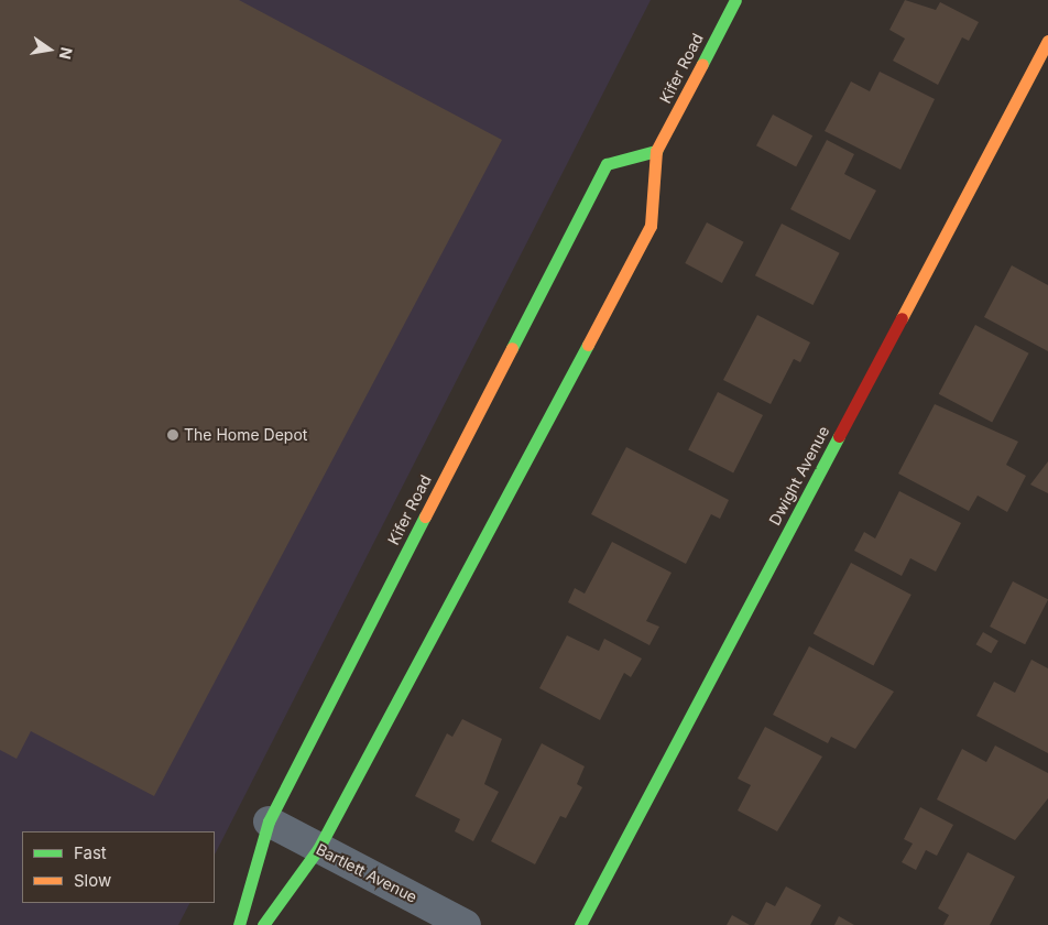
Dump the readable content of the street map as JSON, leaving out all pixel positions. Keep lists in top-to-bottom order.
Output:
{
  "streets": {
    "main road": ["Kifer Road", "Dwight Avenue"],
    "street": ["Bartlett Avenue"]
  },
  "crossings": [
    ["Kifer Road", "Bartlett Avenue"]
  ],
  "places": ["The Home Depot"],
  "legend": ["Fast", "Slow"],
  "north": "right"
}
